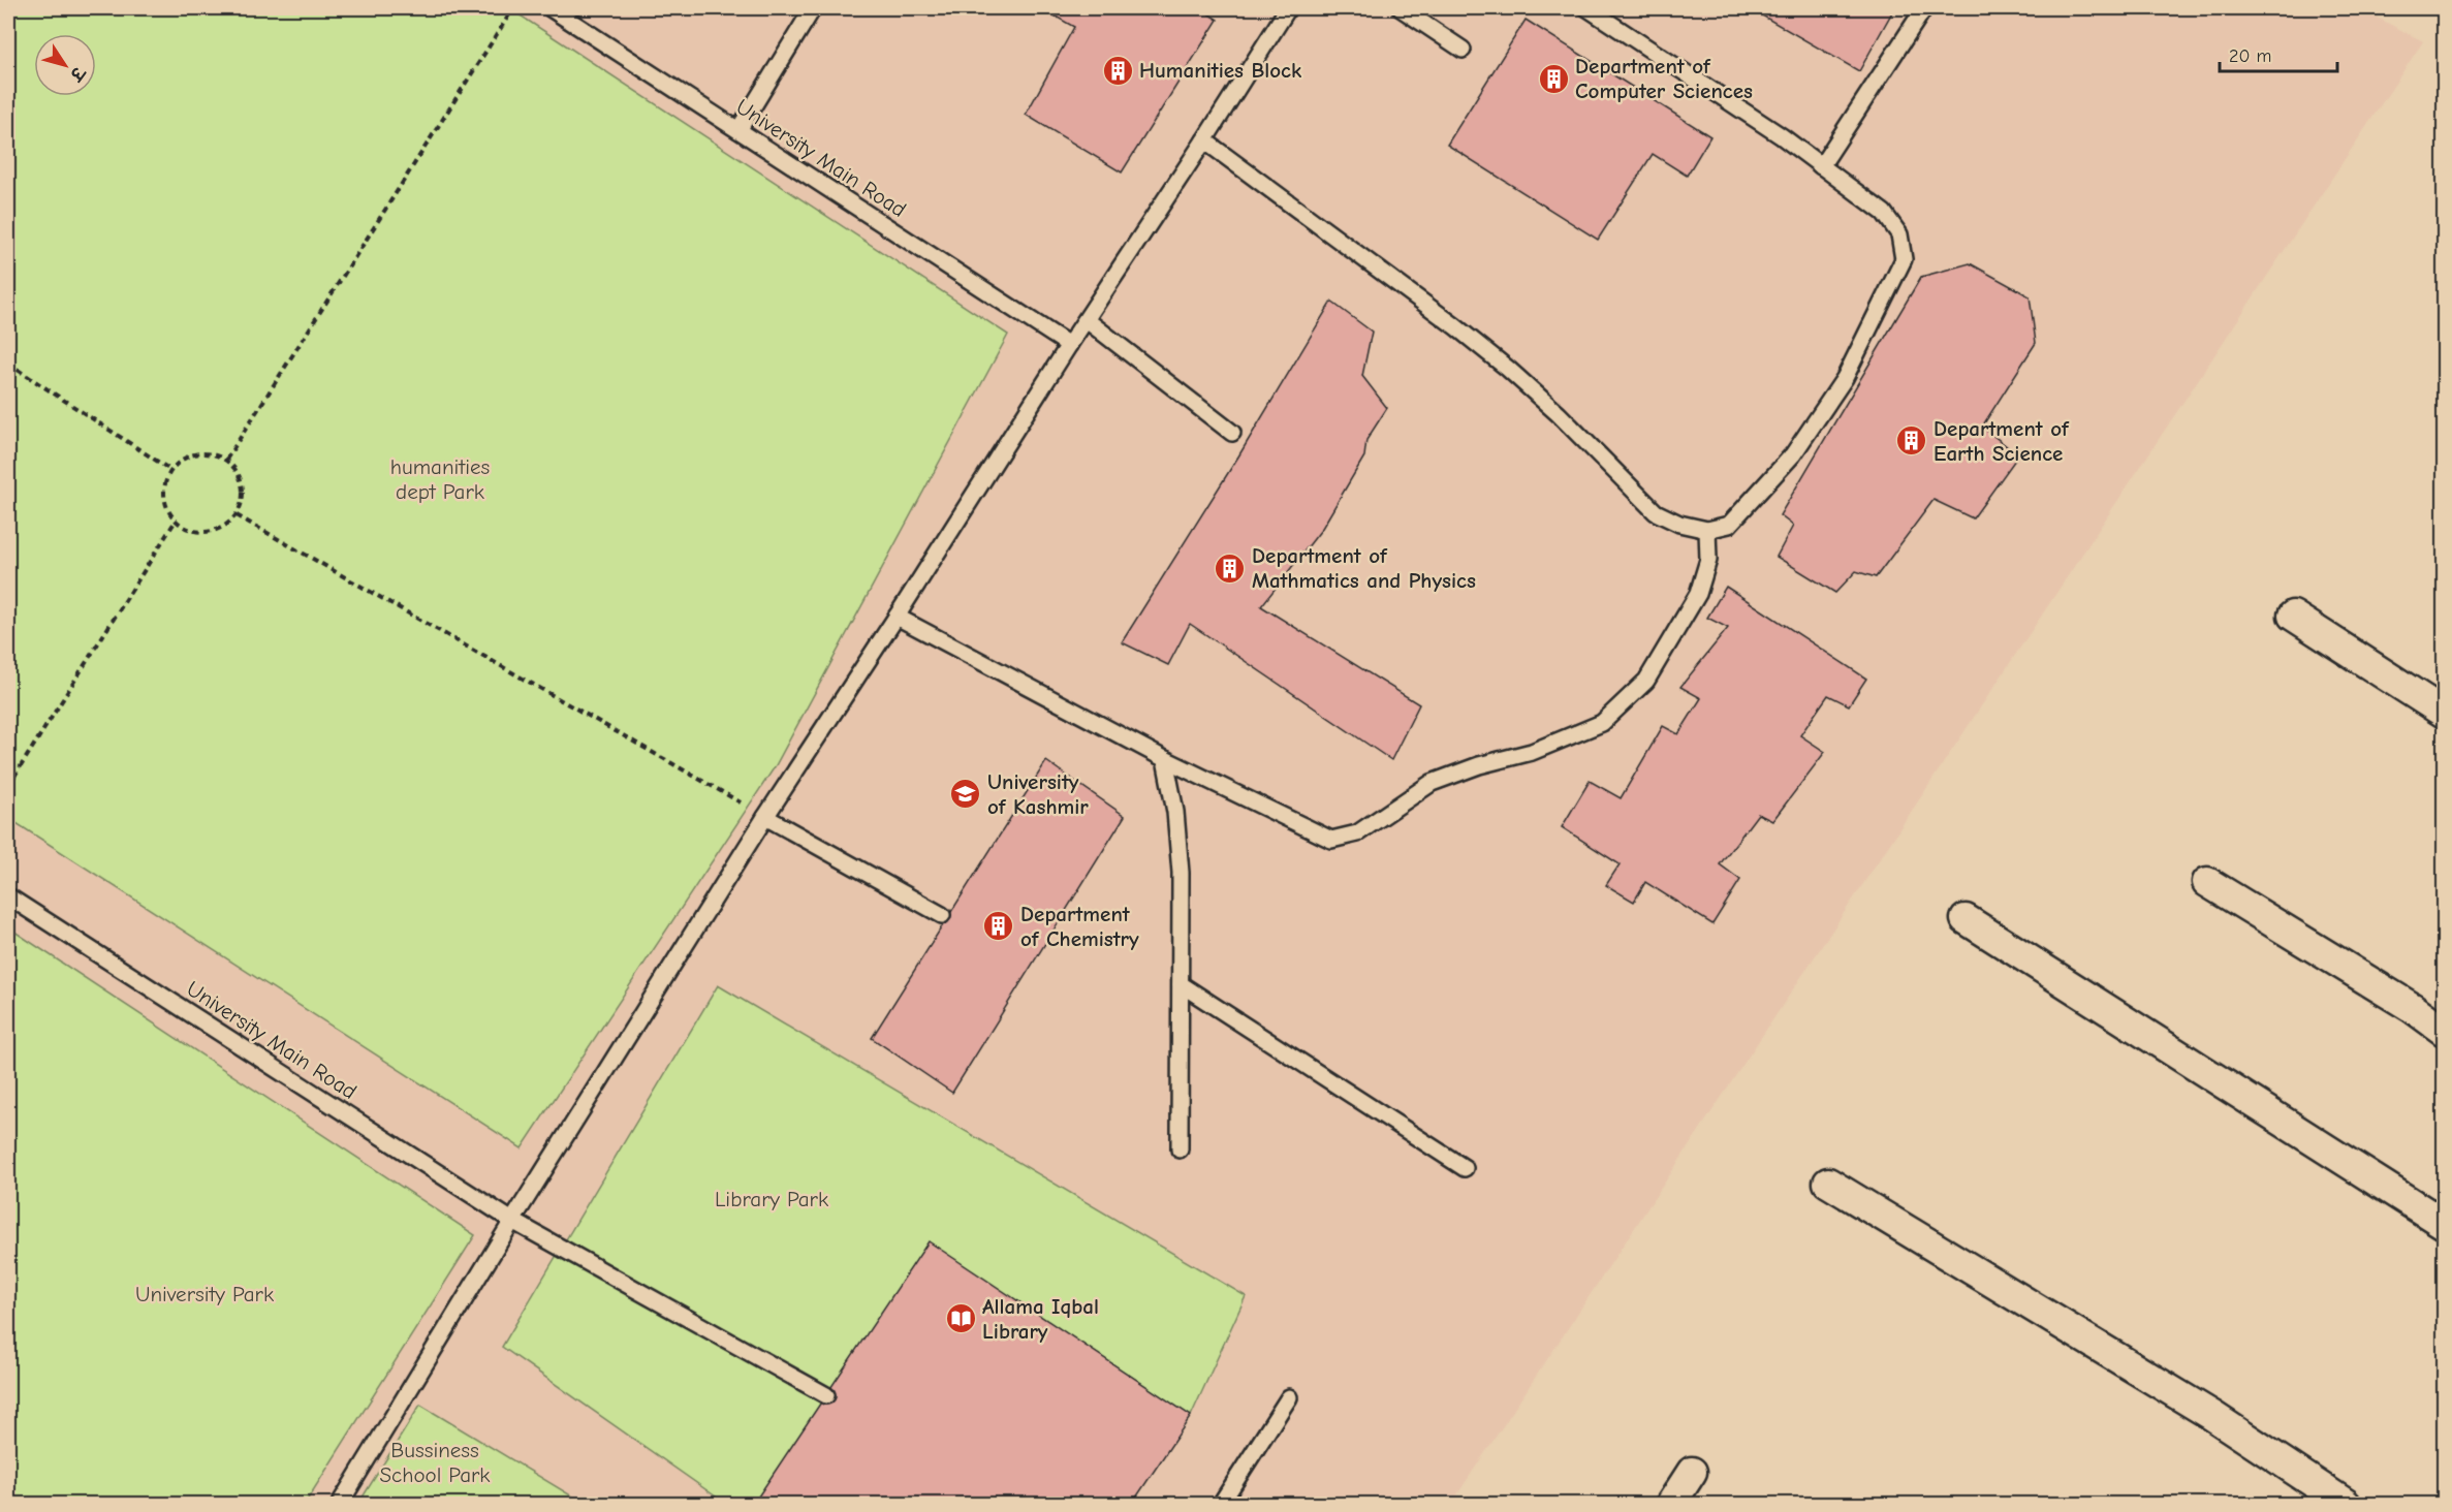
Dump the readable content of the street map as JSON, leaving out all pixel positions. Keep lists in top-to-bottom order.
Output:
{
  "streets": {
    "lane": ["University Main Road"]
  },
  "parks": [
    "humanities dept Park",
    "Library Park",
    "University Park",
    "Bussiness School Park"
  ],
  "places": {
    "building": [
      "Humanities Block",
      "Department of Computer Sciences",
      "Department of Earth Science",
      "Department of Mathmatics and Physics",
      "Department of Chemistry"
    ],
    "school or university": ["University of Kashmir"],
    "library": ["Allama Iqbal Library"]
  },
  "scale_bar": "20 m",
  "north": "bottom right"
}
